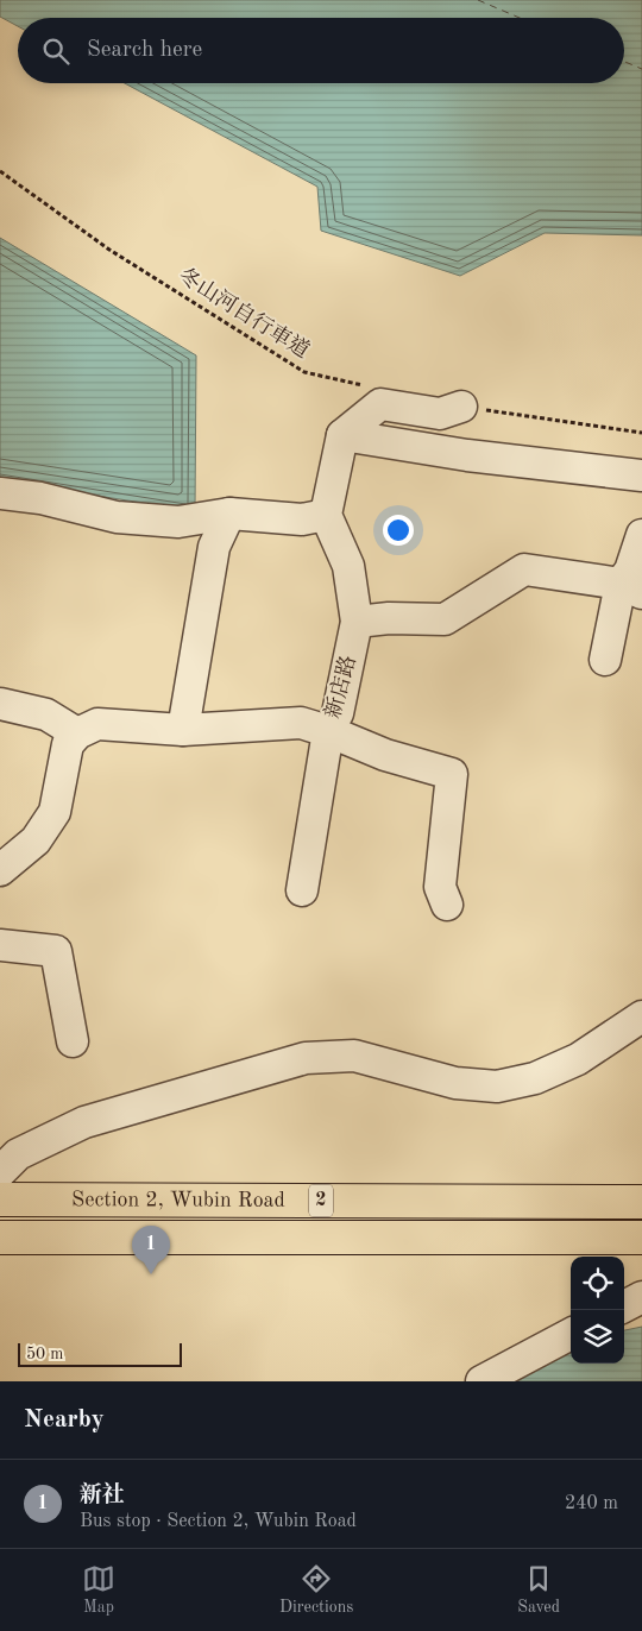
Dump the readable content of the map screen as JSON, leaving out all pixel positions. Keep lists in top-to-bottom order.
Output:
{
  "streets": {
    "main road": ["Section 2, Wubin Road", "2"],
    "street": ["新店路"],
    "path": ["冬山河自行車道"]
  },
  "scale_bar": "50 m",
  "page": {
    "search": "Search here",
    "pins": "1",
    "scale": "50 m",
    "heading": "Nearby",
    "list": [
      {
        "mark": "1",
        "name": "新社",
        "note": "Bus stop · Section 2, Wubin Road",
        "value": "240 m"
      }
    ],
    "nav": ["Map", "Directions", "Saved"]
  }
}
